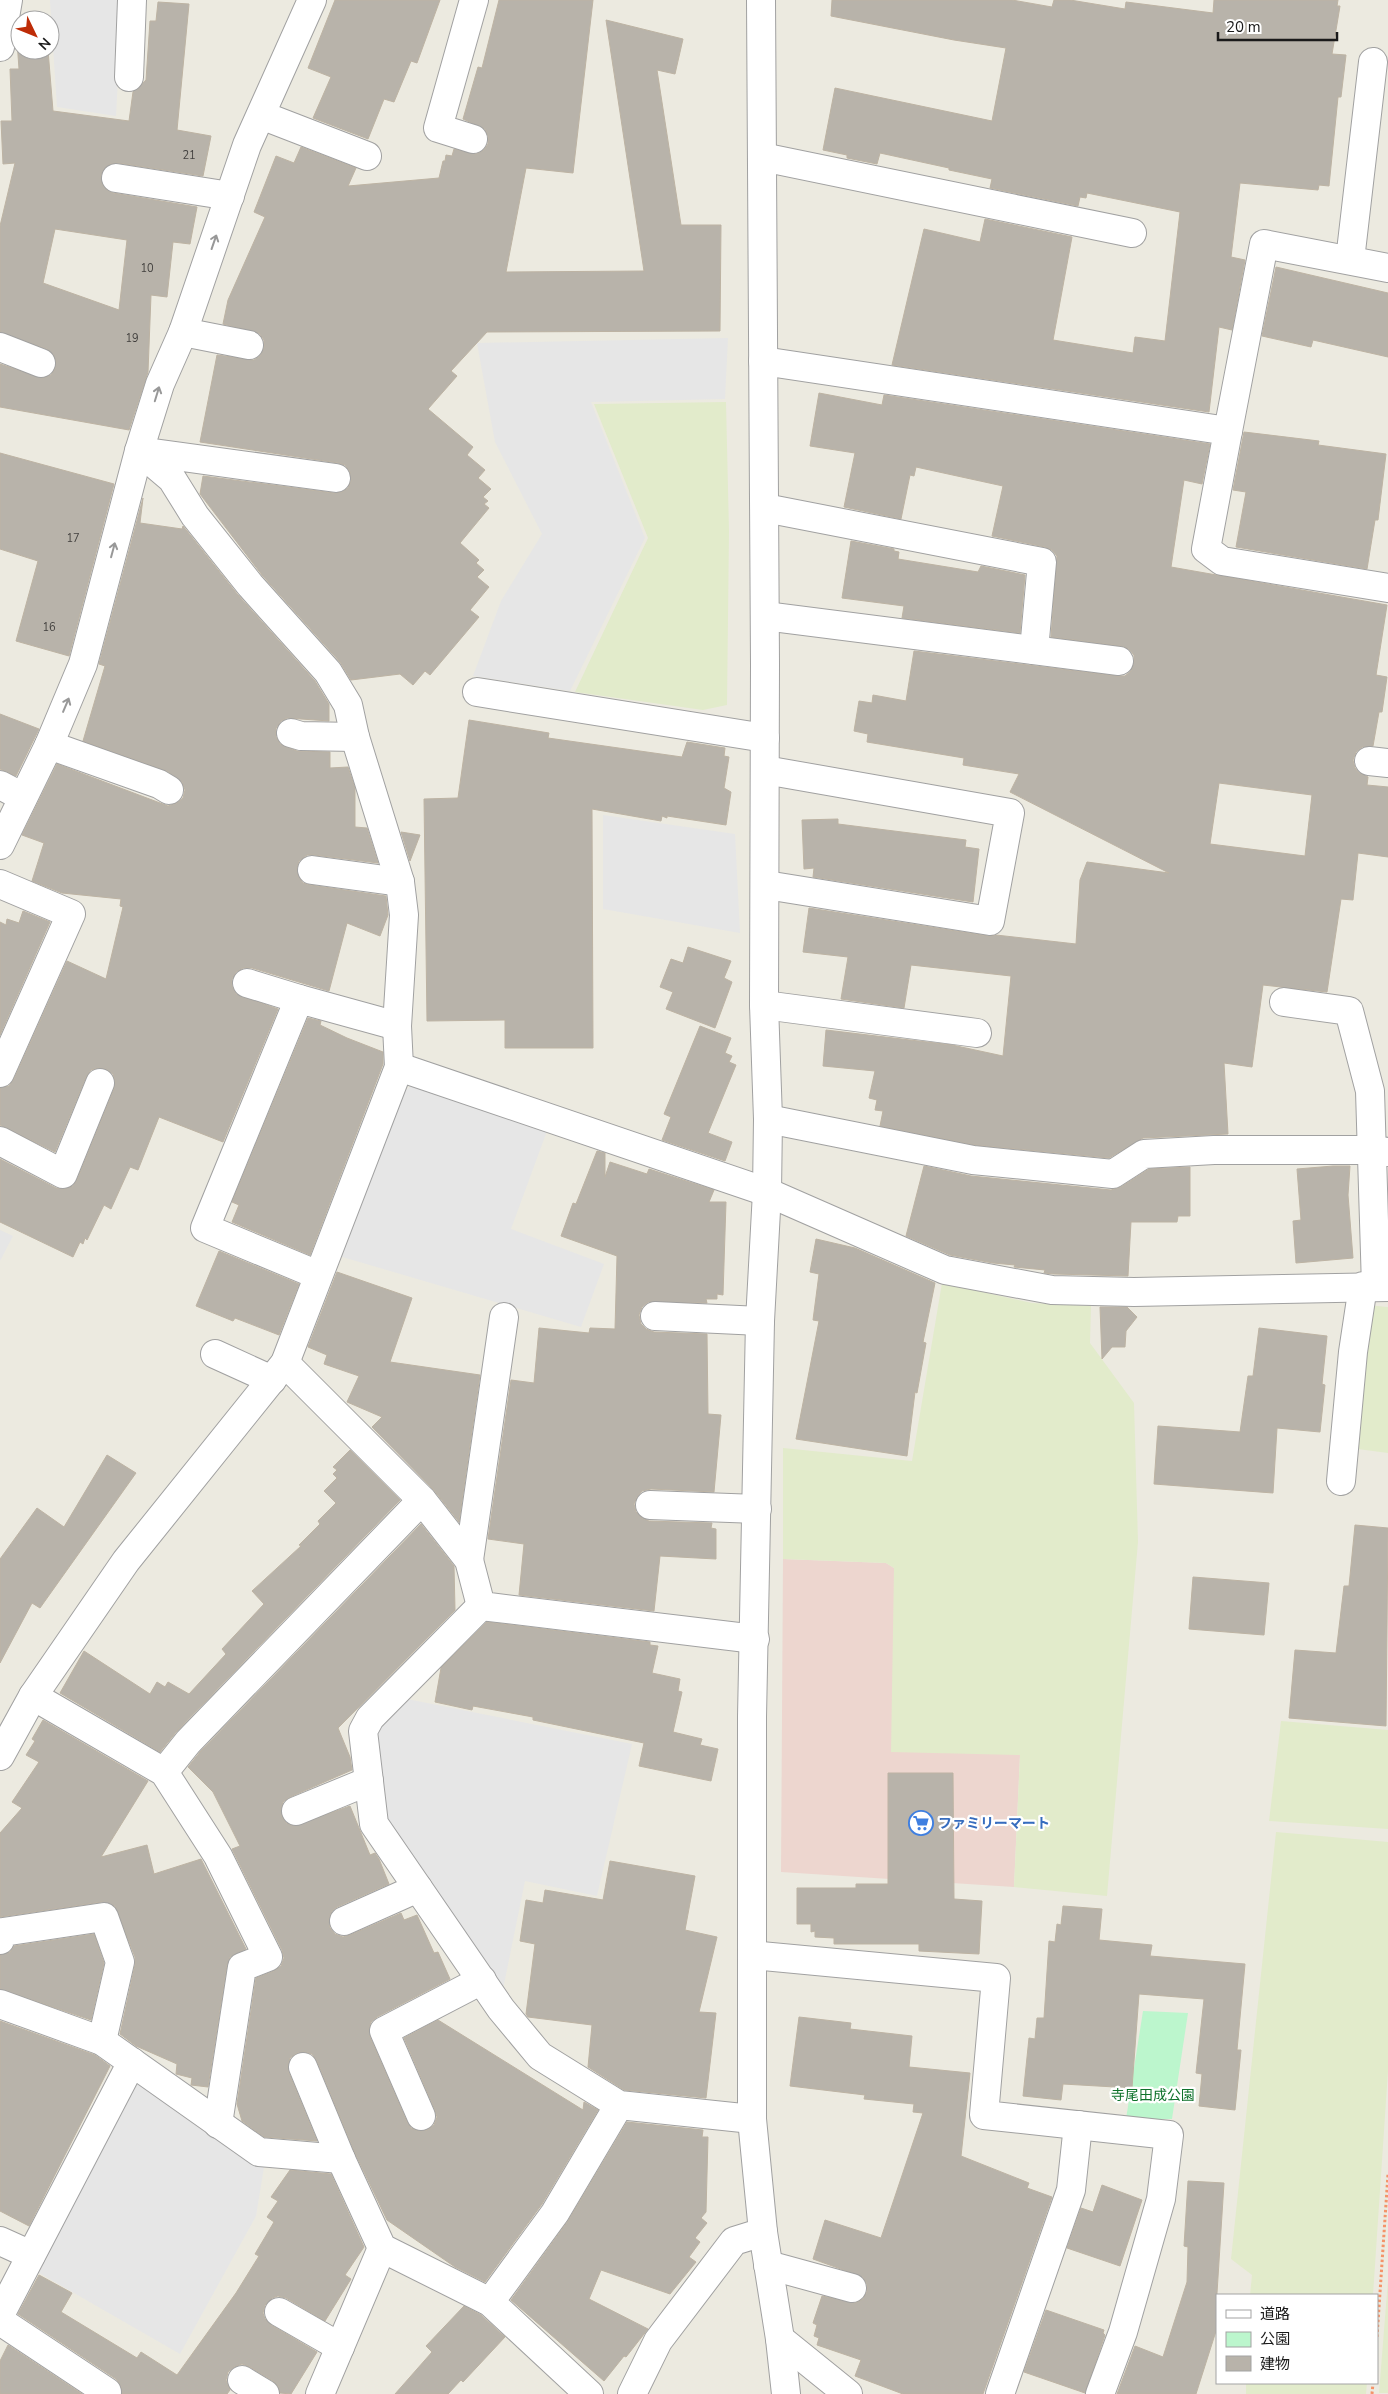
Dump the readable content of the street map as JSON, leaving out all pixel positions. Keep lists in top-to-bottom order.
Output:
{
  "parks": ["寺尾田成公園"],
  "places": {
    "supermarket": ["ファミリーマート"]
  },
  "house_numbers": [
    "21",
    "10",
    "19",
    "17",
    "16"
  ],
  "legend": ["道路", "公園", "建物"],
  "scale_bar": "20 m",
  "north": "bottom right"
}
